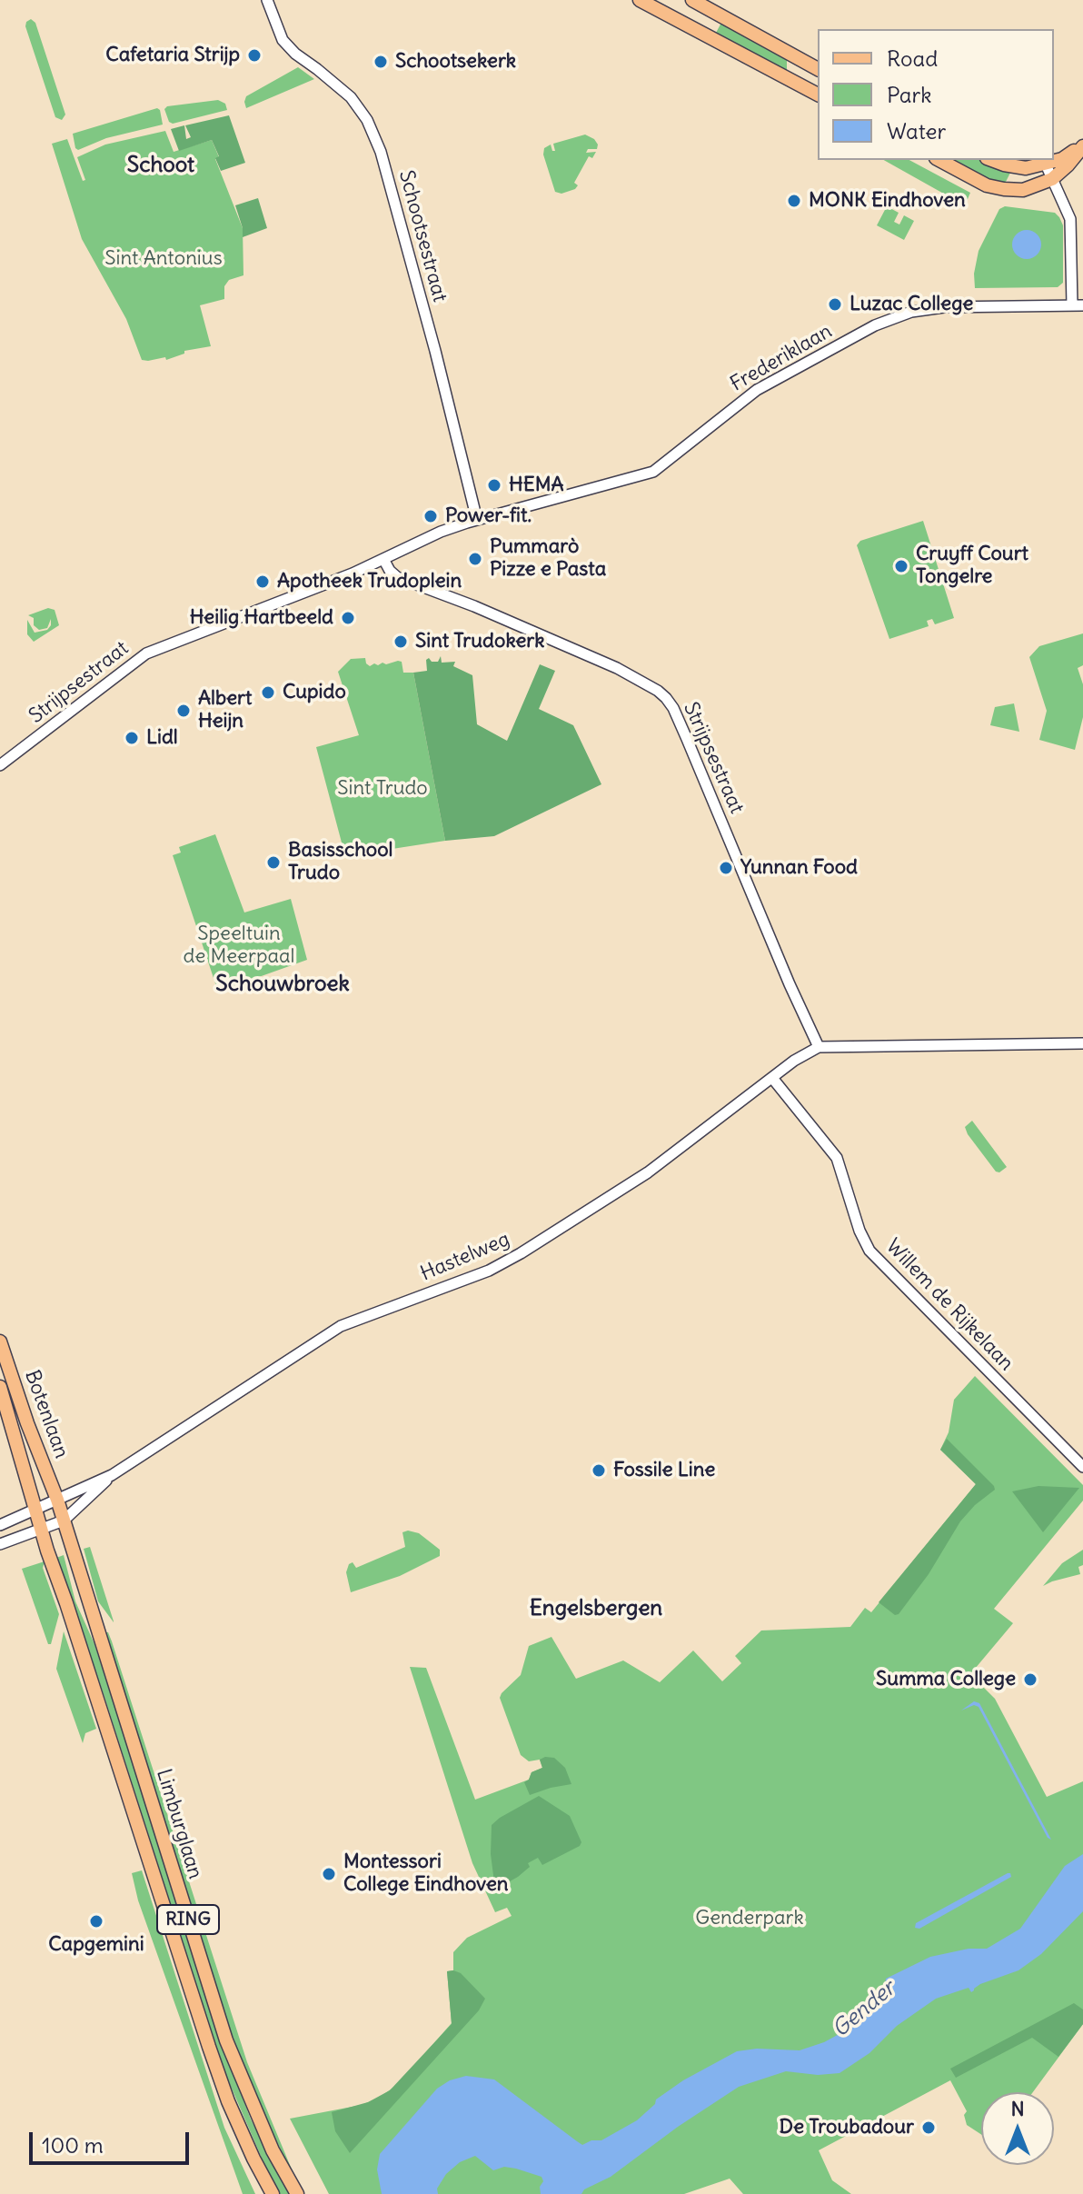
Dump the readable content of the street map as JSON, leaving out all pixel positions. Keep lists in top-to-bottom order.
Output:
{
  "streets": {
    "main road": ["Botenlaan", "Limburglaan", "RING"],
    "street": [
      "Schootsestraat",
      "Frederiklaan",
      "Strijpsestraat",
      "Hastelweg",
      "Willem de Rijkelaan"
    ]
  },
  "crossings": [
    ["Schootsestraat", "Frederiklaan"],
    ["Frederiklaan", "Strijpsestraat"],
    ["Strijpsestraat", "Hastelweg"],
    ["Hastelweg", "Willem de Rijkelaan"],
    ["Hastelweg", "Botenlaan"],
    ["Hastelweg", "Limburglaan"],
    ["Botenlaan", "Limburglaan"]
  ],
  "districts": ["Schoot", "Schouwbroek", "Engelsbergen"],
  "water": ["Gender"],
  "parks": [
    "Sint Antonius",
    "Sint Trudo",
    "Speeltuin de Meerpaal",
    "Genderpark"
  ],
  "places": [
    "Cafetaria Strijp",
    "Schootsekerk",
    "MONK Eindhoven",
    "Luzac College",
    "HEMA",
    "Power-fit.",
    "Pummarò Pizze e Pasta",
    "Cruyff Court Tongelre",
    "Apotheek Trudoplein",
    "Heilig Hartbeeld",
    "Sint Trudokerk",
    "Cupido",
    "Albert Heijn",
    "Lidl",
    "Basisschool Trudo",
    "Yunnan Food",
    "Fossile Line",
    "Summa College",
    "Montessori College Eindhoven",
    "Capgemini",
    "De Troubadour"
  ],
  "legend": ["Road", "Park", "Water"],
  "scale_bar": "100 m",
  "north": "top"
}
